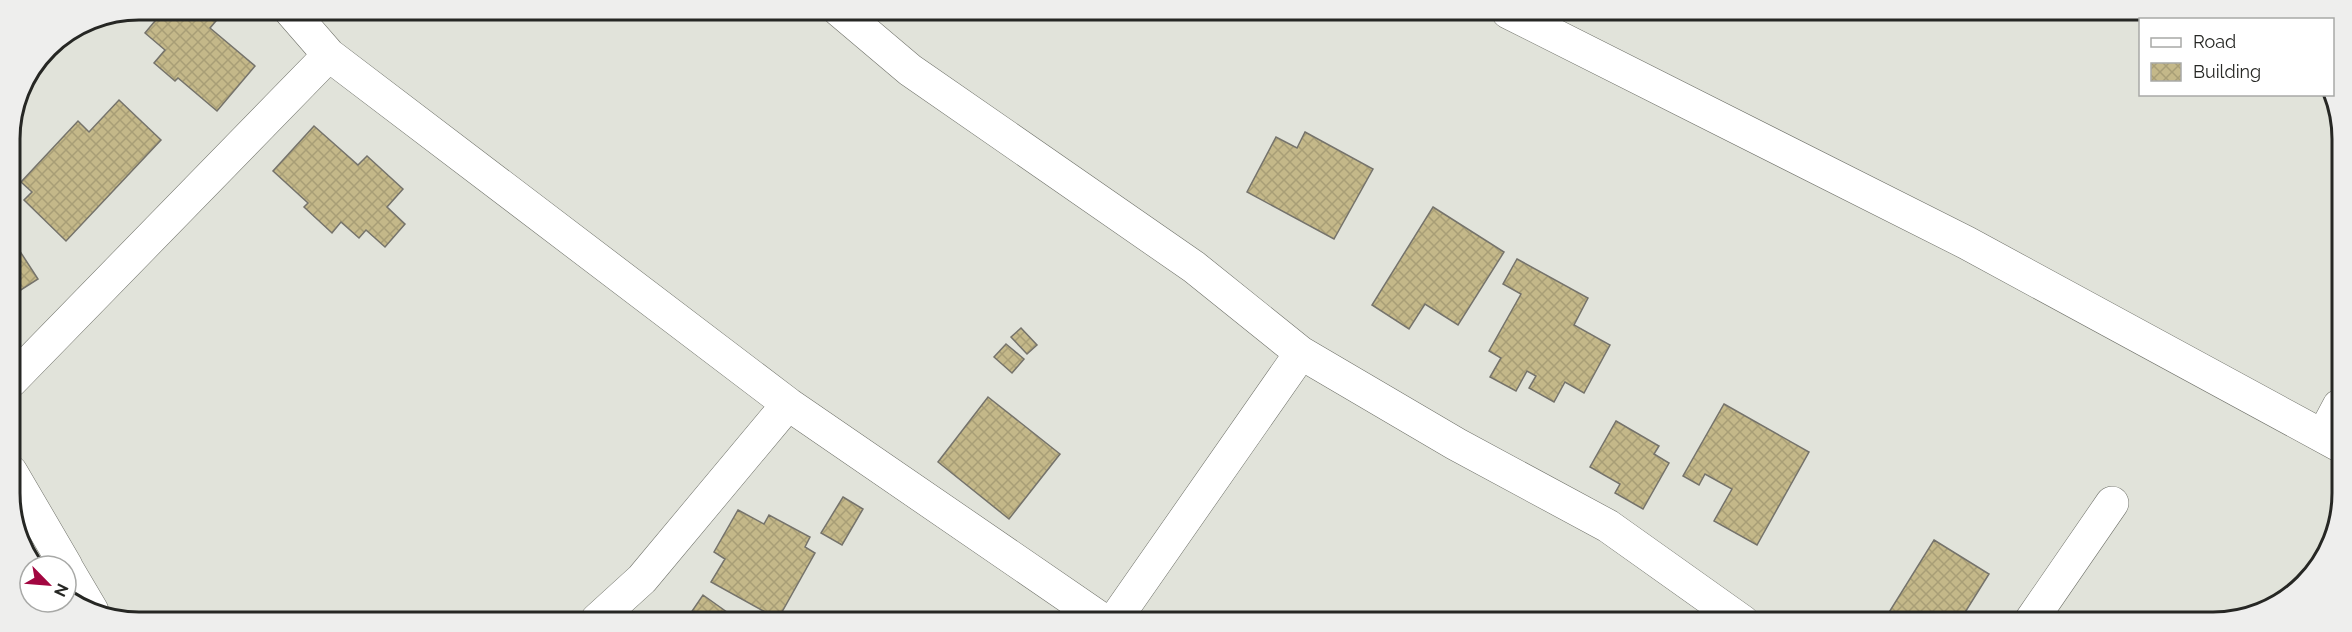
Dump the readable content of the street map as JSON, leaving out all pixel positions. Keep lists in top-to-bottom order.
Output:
{
  "legend": ["Road", "Building"],
  "north": "bottom right"
}
